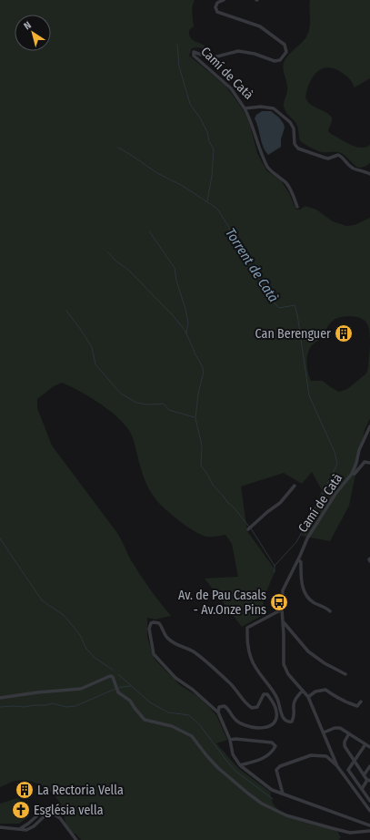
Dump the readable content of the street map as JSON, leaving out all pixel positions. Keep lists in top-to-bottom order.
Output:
{
  "streets": {
    "street": ["Camí de Catà"]
  },
  "water": ["Torrent de Catà"],
  "places": {
    "building": ["Can Berenguer", "La Rectoria Vella"],
    "bus stop": ["Av. de Pau Casals - Av.Onze Pins"],
    "church": ["Església vella"]
  },
  "north": "top left"
}
